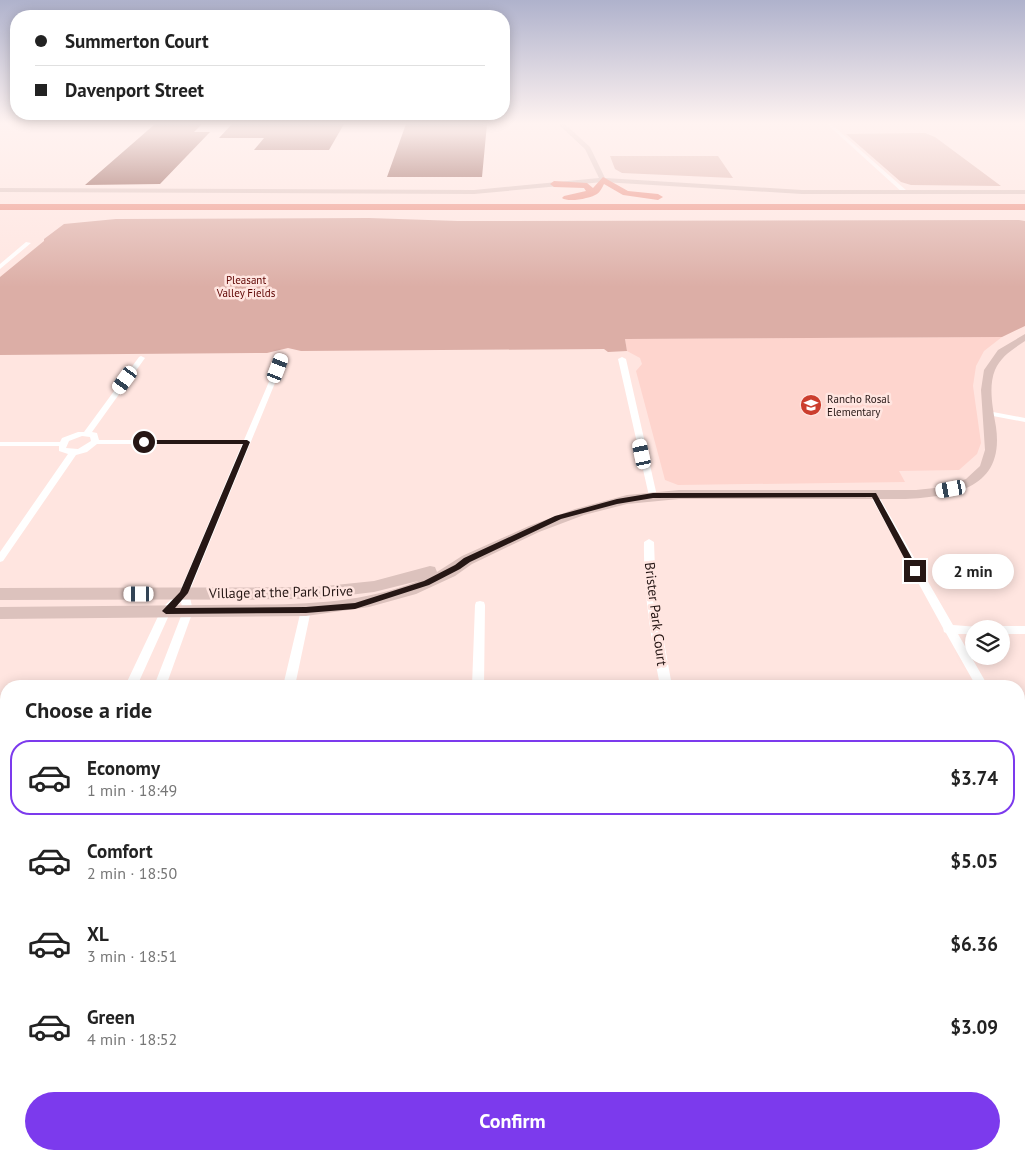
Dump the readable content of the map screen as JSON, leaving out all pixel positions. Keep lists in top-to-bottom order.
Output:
{
  "streets": {
    "main road": ["Village at the Park Drive"],
    "street": ["Brister Park Court"]
  },
  "parks": ["Pleasant Valley Fields"],
  "places": {
    "school or university": ["Rancho Rosal Elementary"]
  },
  "page": {
    "banner": ["Summerton Court", "Davenport Street"],
    "bubble": "2 min",
    "heading": "Choose a ride",
    "list": [
      {
        "name": "Economy",
        "note": "1 min · 18:49",
        "value": "$3.74"
      },
      {
        "name": "Comfort",
        "note": "2 min · 18:50",
        "value": "$5.05"
      },
      {
        "name": "XL",
        "note": "3 min · 18:51",
        "value": "$6.36"
      },
      {
        "name": "Green",
        "note": "4 min · 18:52",
        "value": "$3.09"
      }
    ],
    "buttons": "Confirm"
  }
}
